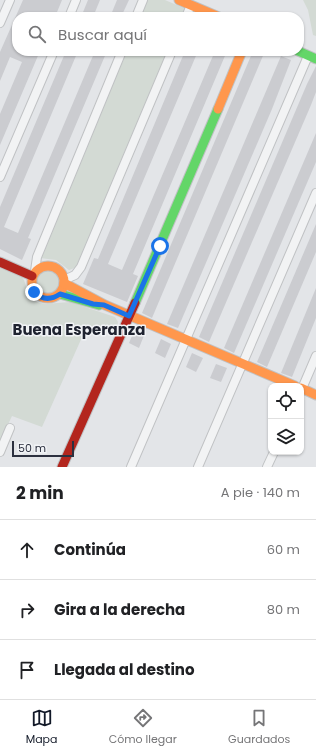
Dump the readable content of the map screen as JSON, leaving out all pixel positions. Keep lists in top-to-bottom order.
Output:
{
  "districts": ["Buena Esperanza"],
  "scale_bar": "50 m",
  "page": {
    "search": "Buscar aquí",
    "scale": "50 m",
    "heading": ["2 min", "A pie · 140 m"],
    "list": [
      ["Continúa", "60 m"],
      ["Gira a la derecha", "80 m"],
      "Llegada al destino"
    ],
    "nav": ["Mapa", "Cómo llegar", "Guardados"]
  }
}
